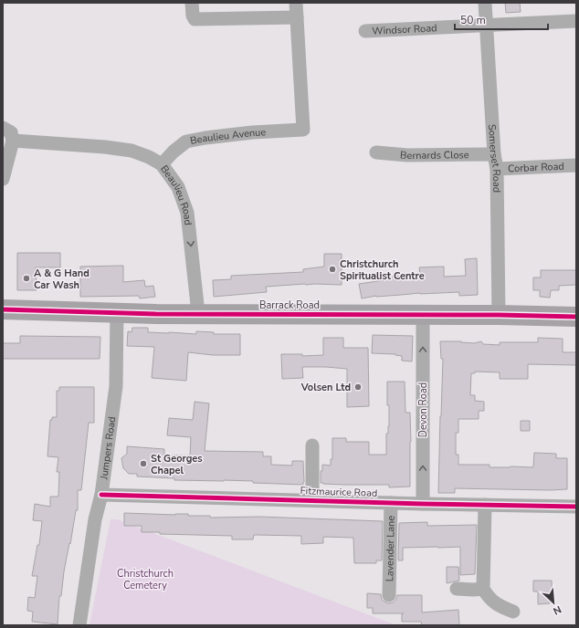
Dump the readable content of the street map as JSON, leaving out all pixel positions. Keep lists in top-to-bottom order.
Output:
{
  "streets": {
    "main road": ["Barrack Road"],
    "street": [
      "Windsor Road",
      "Beaulieu Avenue",
      "Bernards Close",
      "Somerset Road",
      "Corbar Road",
      "Beaulieu Road",
      "Devon Road",
      "Jumpers Road",
      "Fitzmaurice Road",
      "Lavender Lane"
    ]
  },
  "crossings": [
    ["Windsor Road", "Somerset Road"],
    ["Beaulieu Avenue", "Beaulieu Road"],
    ["Bernards Close", "Somerset Road"],
    ["Somerset Road", "Corbar Road"],
    ["Somerset Road", "Barrack Road"],
    ["Beaulieu Road", "Barrack Road"],
    ["Barrack Road", "Devon Road"],
    ["Barrack Road", "Jumpers Road"],
    ["Devon Road", "Fitzmaurice Road"],
    ["Jumpers Road", "Fitzmaurice Road"],
    ["Fitzmaurice Road", "Lavender Lane"]
  ],
  "one_way": ["Beaulieu Road", "Devon Road"],
  "parks": ["Christchurch Cemetery"],
  "places": [
    "Christchurch Spiritualist Centre",
    "A & G Hand Car Wash",
    "Volsen Ltd",
    "St Georges Chapel"
  ],
  "scale_bar": "50 m",
  "north": "bottom right"
}
